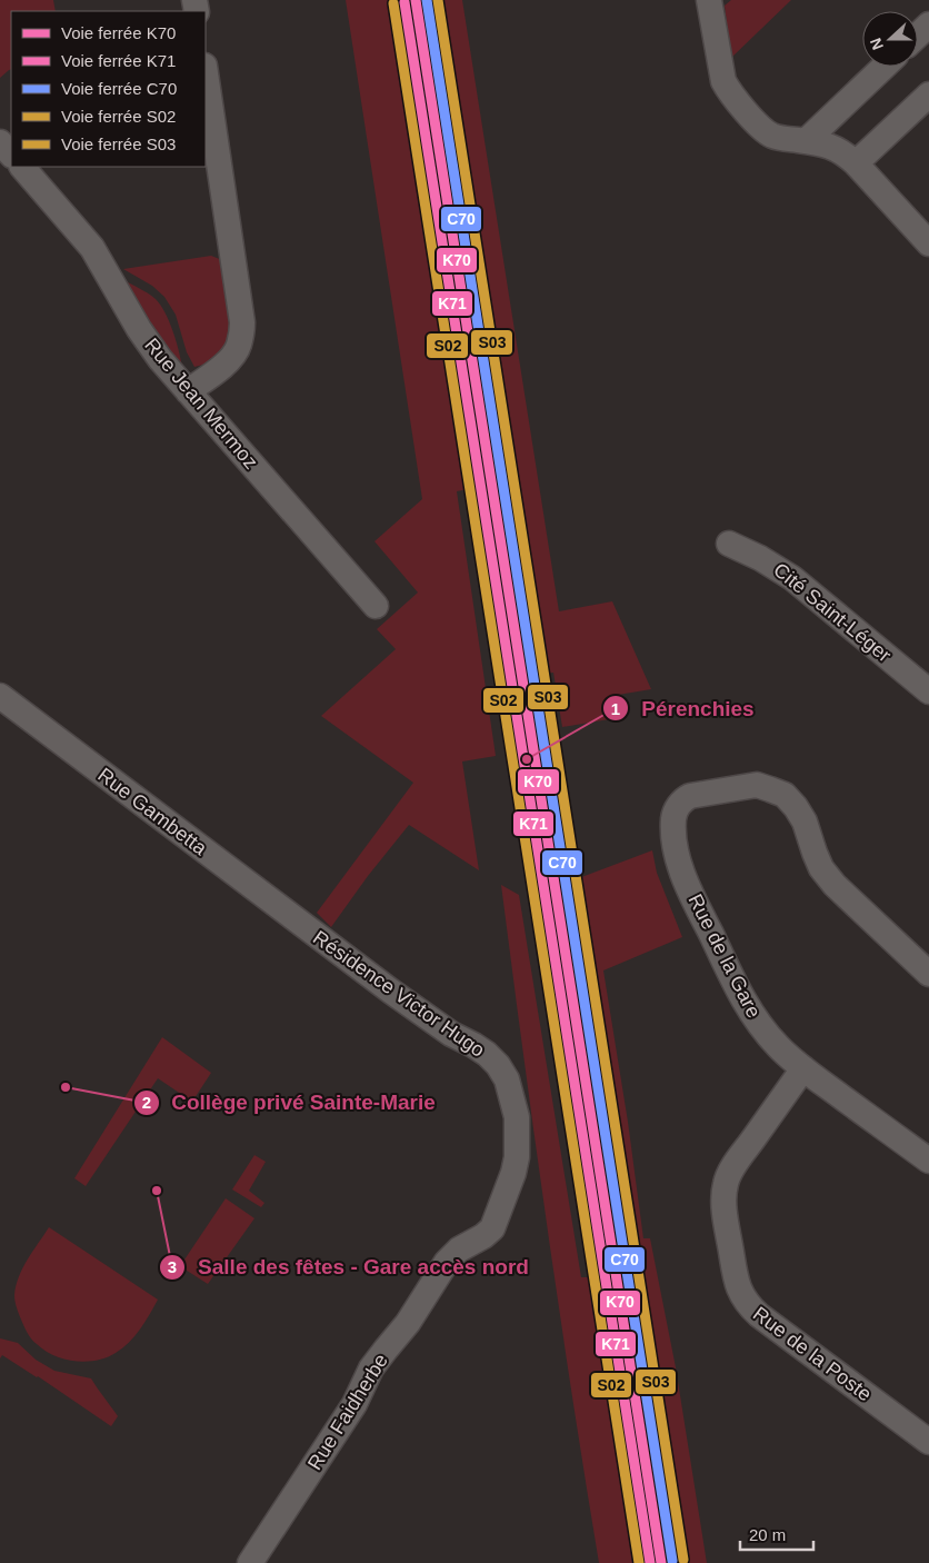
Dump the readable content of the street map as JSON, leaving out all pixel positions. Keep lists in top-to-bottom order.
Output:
{
  "streets": {
    "street": [
      "Rue Jean Mermoz",
      "Cité Saint-Léger",
      "Rue Gambetta",
      "Rue de la Gare",
      "Résidence Victor Hugo",
      "Rue de la Poste",
      "Rue Faidherbe"
    ]
  },
  "crossings": [
    ["Rue Gambetta", "Résidence Victor Hugo"],
    ["Rue de la Gare", "Rue de la Poste"],
    ["Résidence Victor Hugo", "Rue Faidherbe"]
  ],
  "places": ["Pérenchies", "Collège privé Sainte-Marie", "Salle des fêtes - Gare accès nord"],
  "lines": [
    "rail line K70",
    "rail line C70",
    "rail line S03",
    "rail line K71",
    "rail line S02"
  ],
  "legend": [
    "Voie ferrée K70",
    "Voie ferrée K71",
    "Voie ferrée C70",
    "Voie ferrée S02",
    "Voie ferrée S03"
  ],
  "scale_bar": "20 m",
  "north": "left"
}
